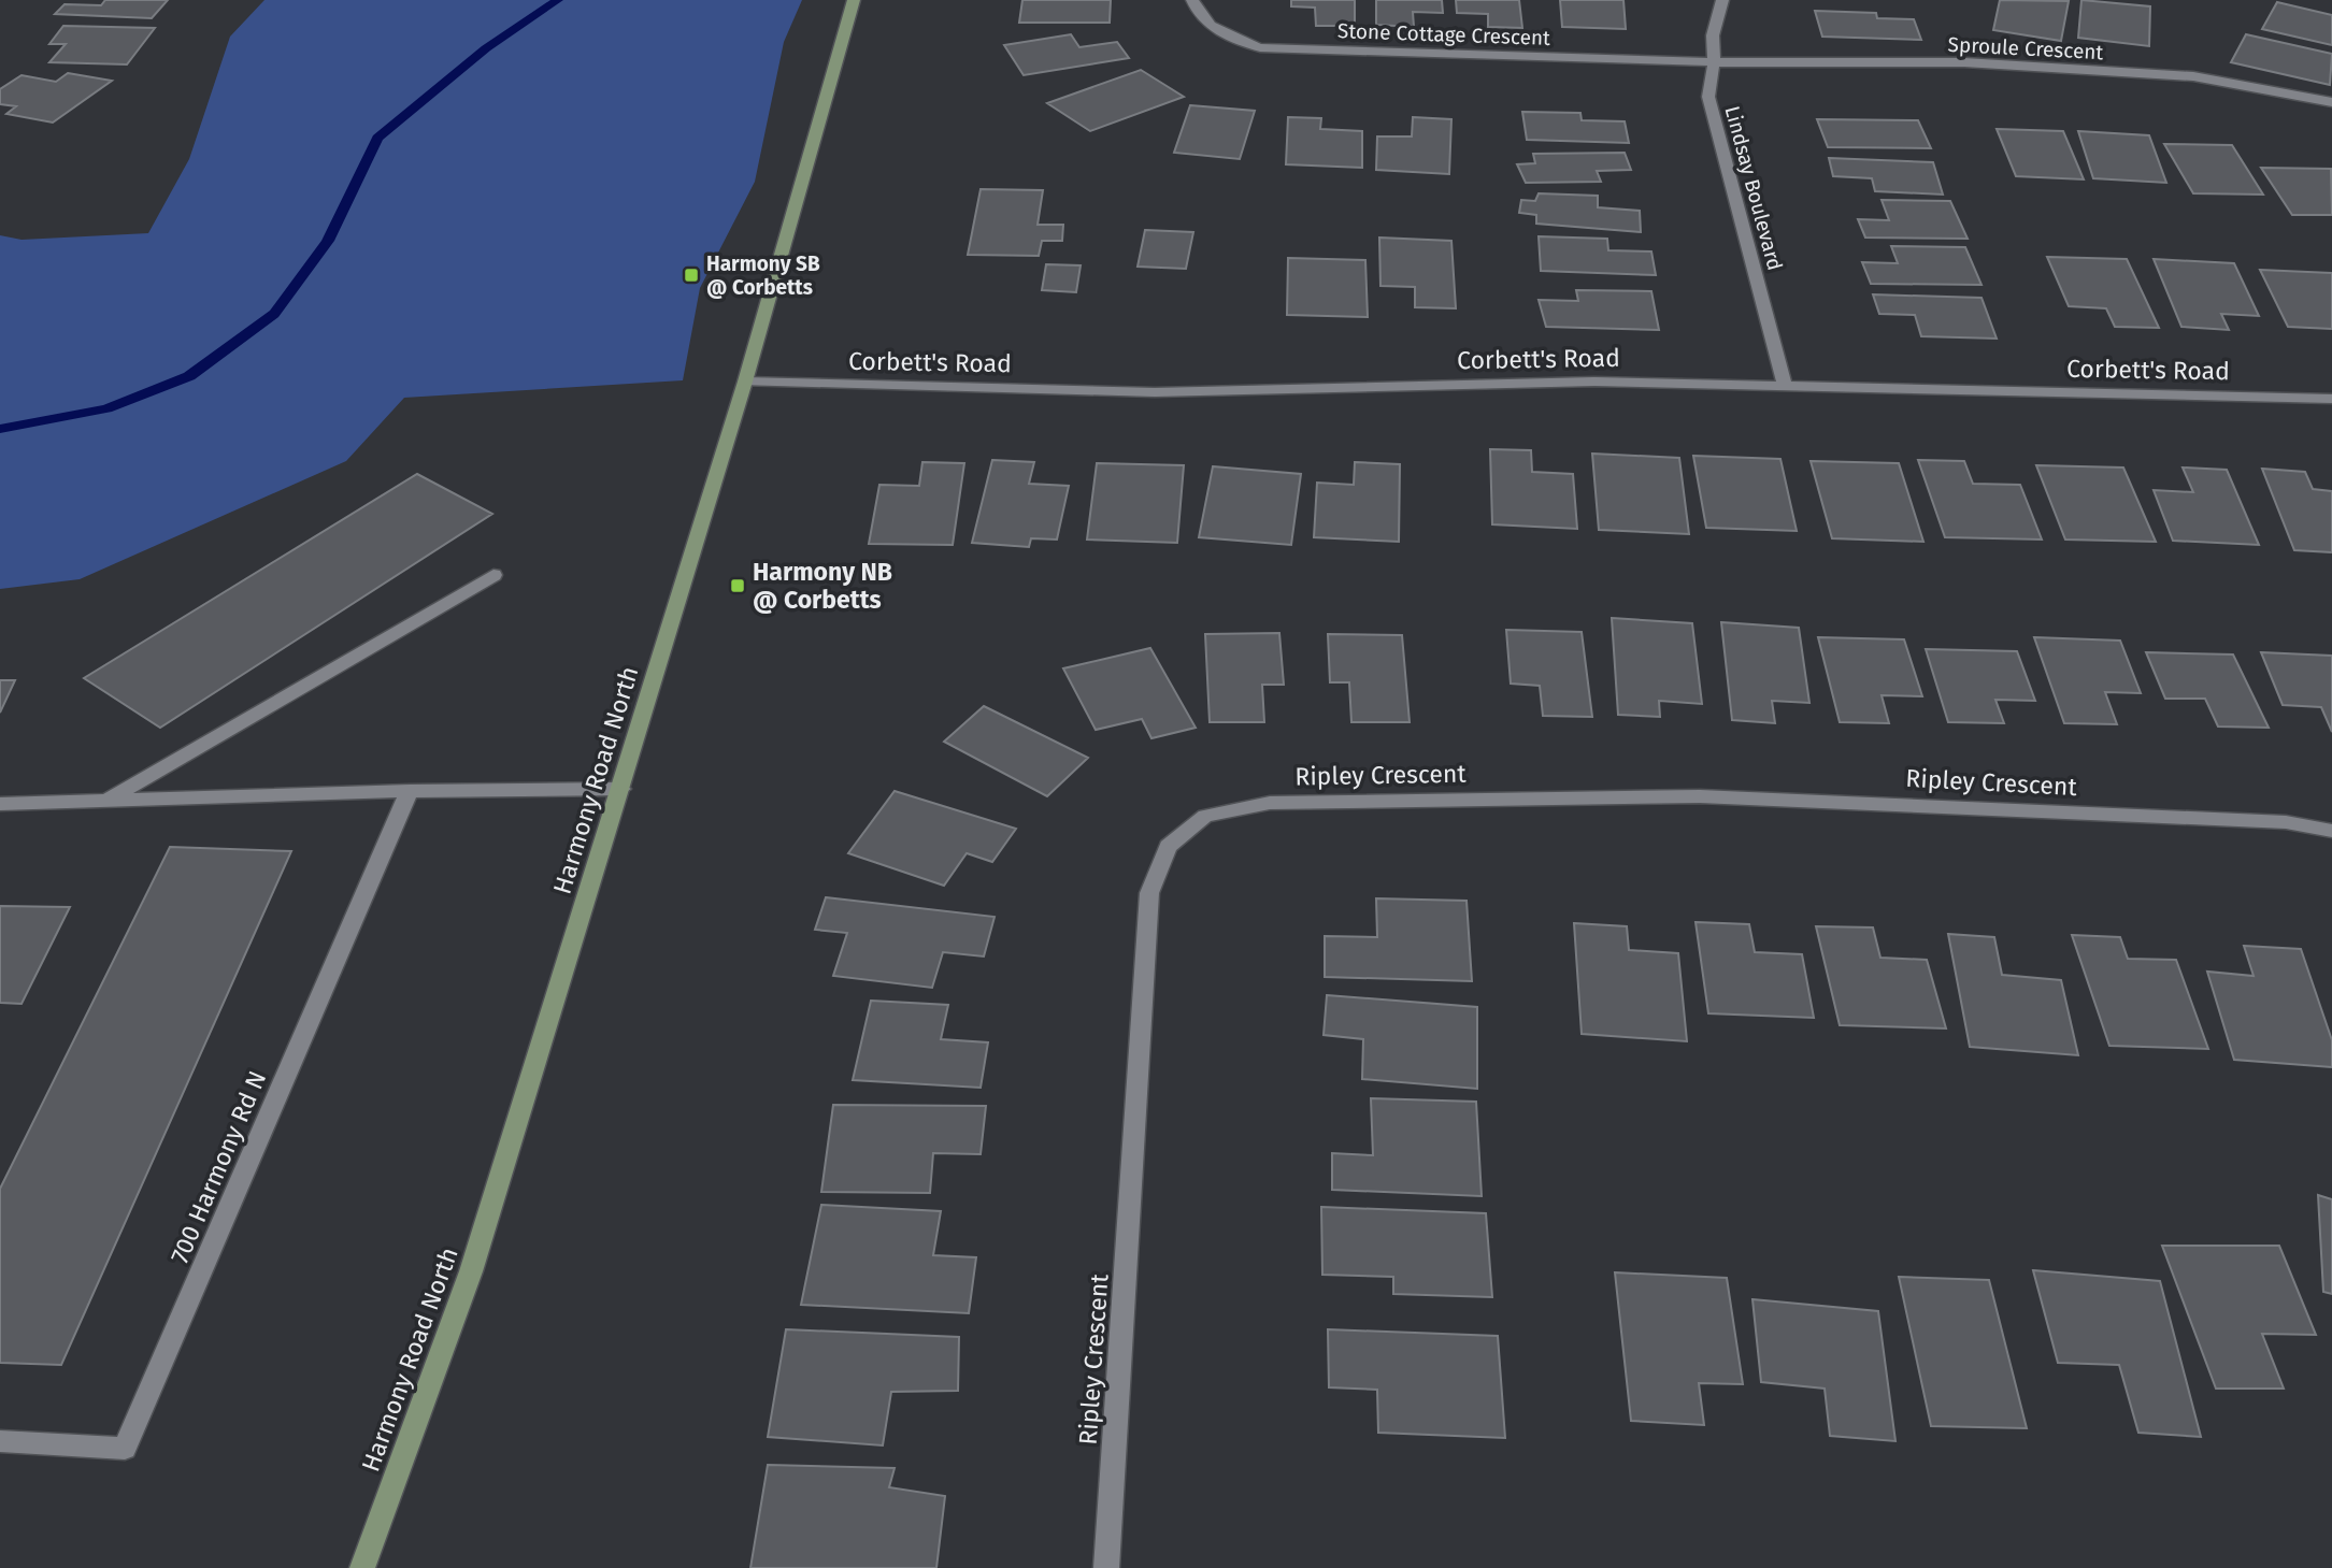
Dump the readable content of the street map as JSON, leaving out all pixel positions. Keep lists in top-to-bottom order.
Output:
{
  "streets": {
    "main road": ["Harmony Road North"],
    "street": [
      "Stone Cottage Crescent",
      "Sproule Crescent",
      "Lindsay Boulevard",
      "Corbett's Road",
      "Ripley Crescent",
      "700 Harmony Rd N"
    ]
  },
  "crossings": [
    ["Stone Cottage Crescent", "Sproule Crescent"],
    ["Stone Cottage Crescent", "Lindsay Boulevard"],
    ["Sproule Crescent", "Lindsay Boulevard"],
    ["Lindsay Boulevard", "Corbett's Road"],
    ["Corbett's Road", "Harmony Road North"]
  ],
  "places": {
    "transit": ["Harmony SB @ Corbetts", "Harmony NB @ Corbetts"]
  }
}
